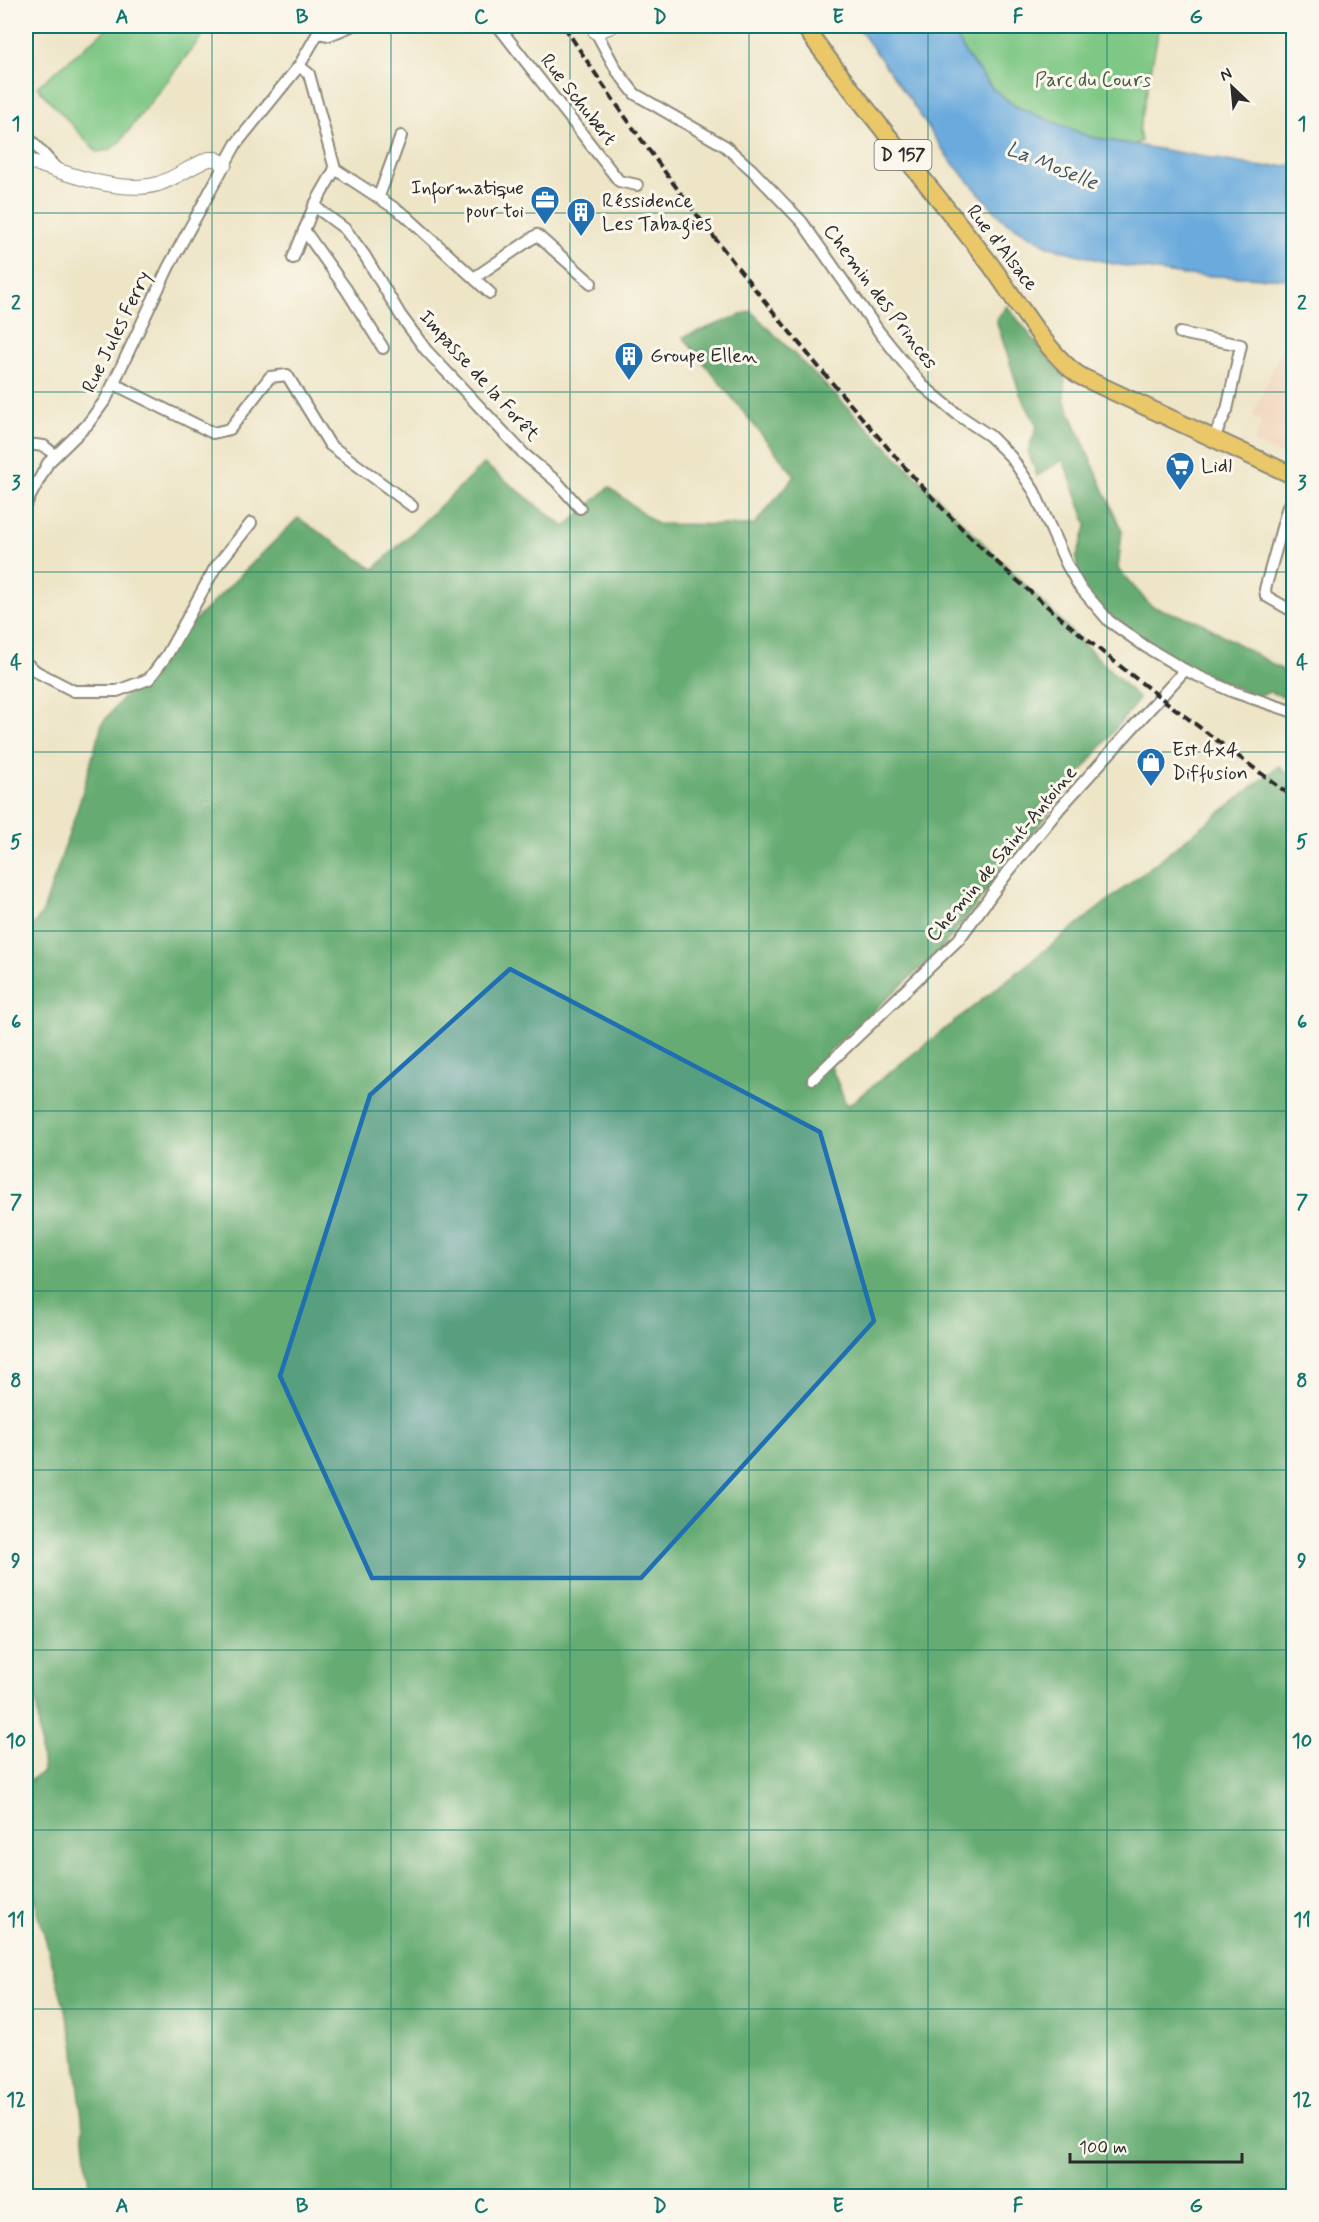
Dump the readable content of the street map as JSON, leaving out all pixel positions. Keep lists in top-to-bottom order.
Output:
{
  "streets": {
    "main road": ["D 157", "Rue d'Alsace"],
    "street": [
      "Rue Schubert",
      "Chemin des Princes",
      "Rue Jules Ferry",
      "Impasse de la Forêt",
      "Chemin de Saint-Antoine"
    ]
  },
  "crossings": [
    ["Chemin des Princes", "Chemin de Saint-Antoine"]
  ],
  "water": ["La Moselle"],
  "parks": ["Parc du Cours"],
  "places": {
    "office": ["Informatique pour toi"],
    "building": ["Réssidence Les Tabagies", "Groupe Ellen"],
    "supermarket": ["Lidl"],
    "shop": ["Est 4x4 Diffusion"]
  },
  "scale_bar": "100 m",
  "north": "top left",
  "grid": {
    "columns": [
      "A",
      "B",
      "C",
      "D",
      "E",
      "F",
      "G"
    ],
    "rows": [
      "1",
      "2",
      "3",
      "4",
      "5",
      "6",
      "7",
      "8",
      "9",
      "10",
      "11",
      "12"
    ]
  }
}
